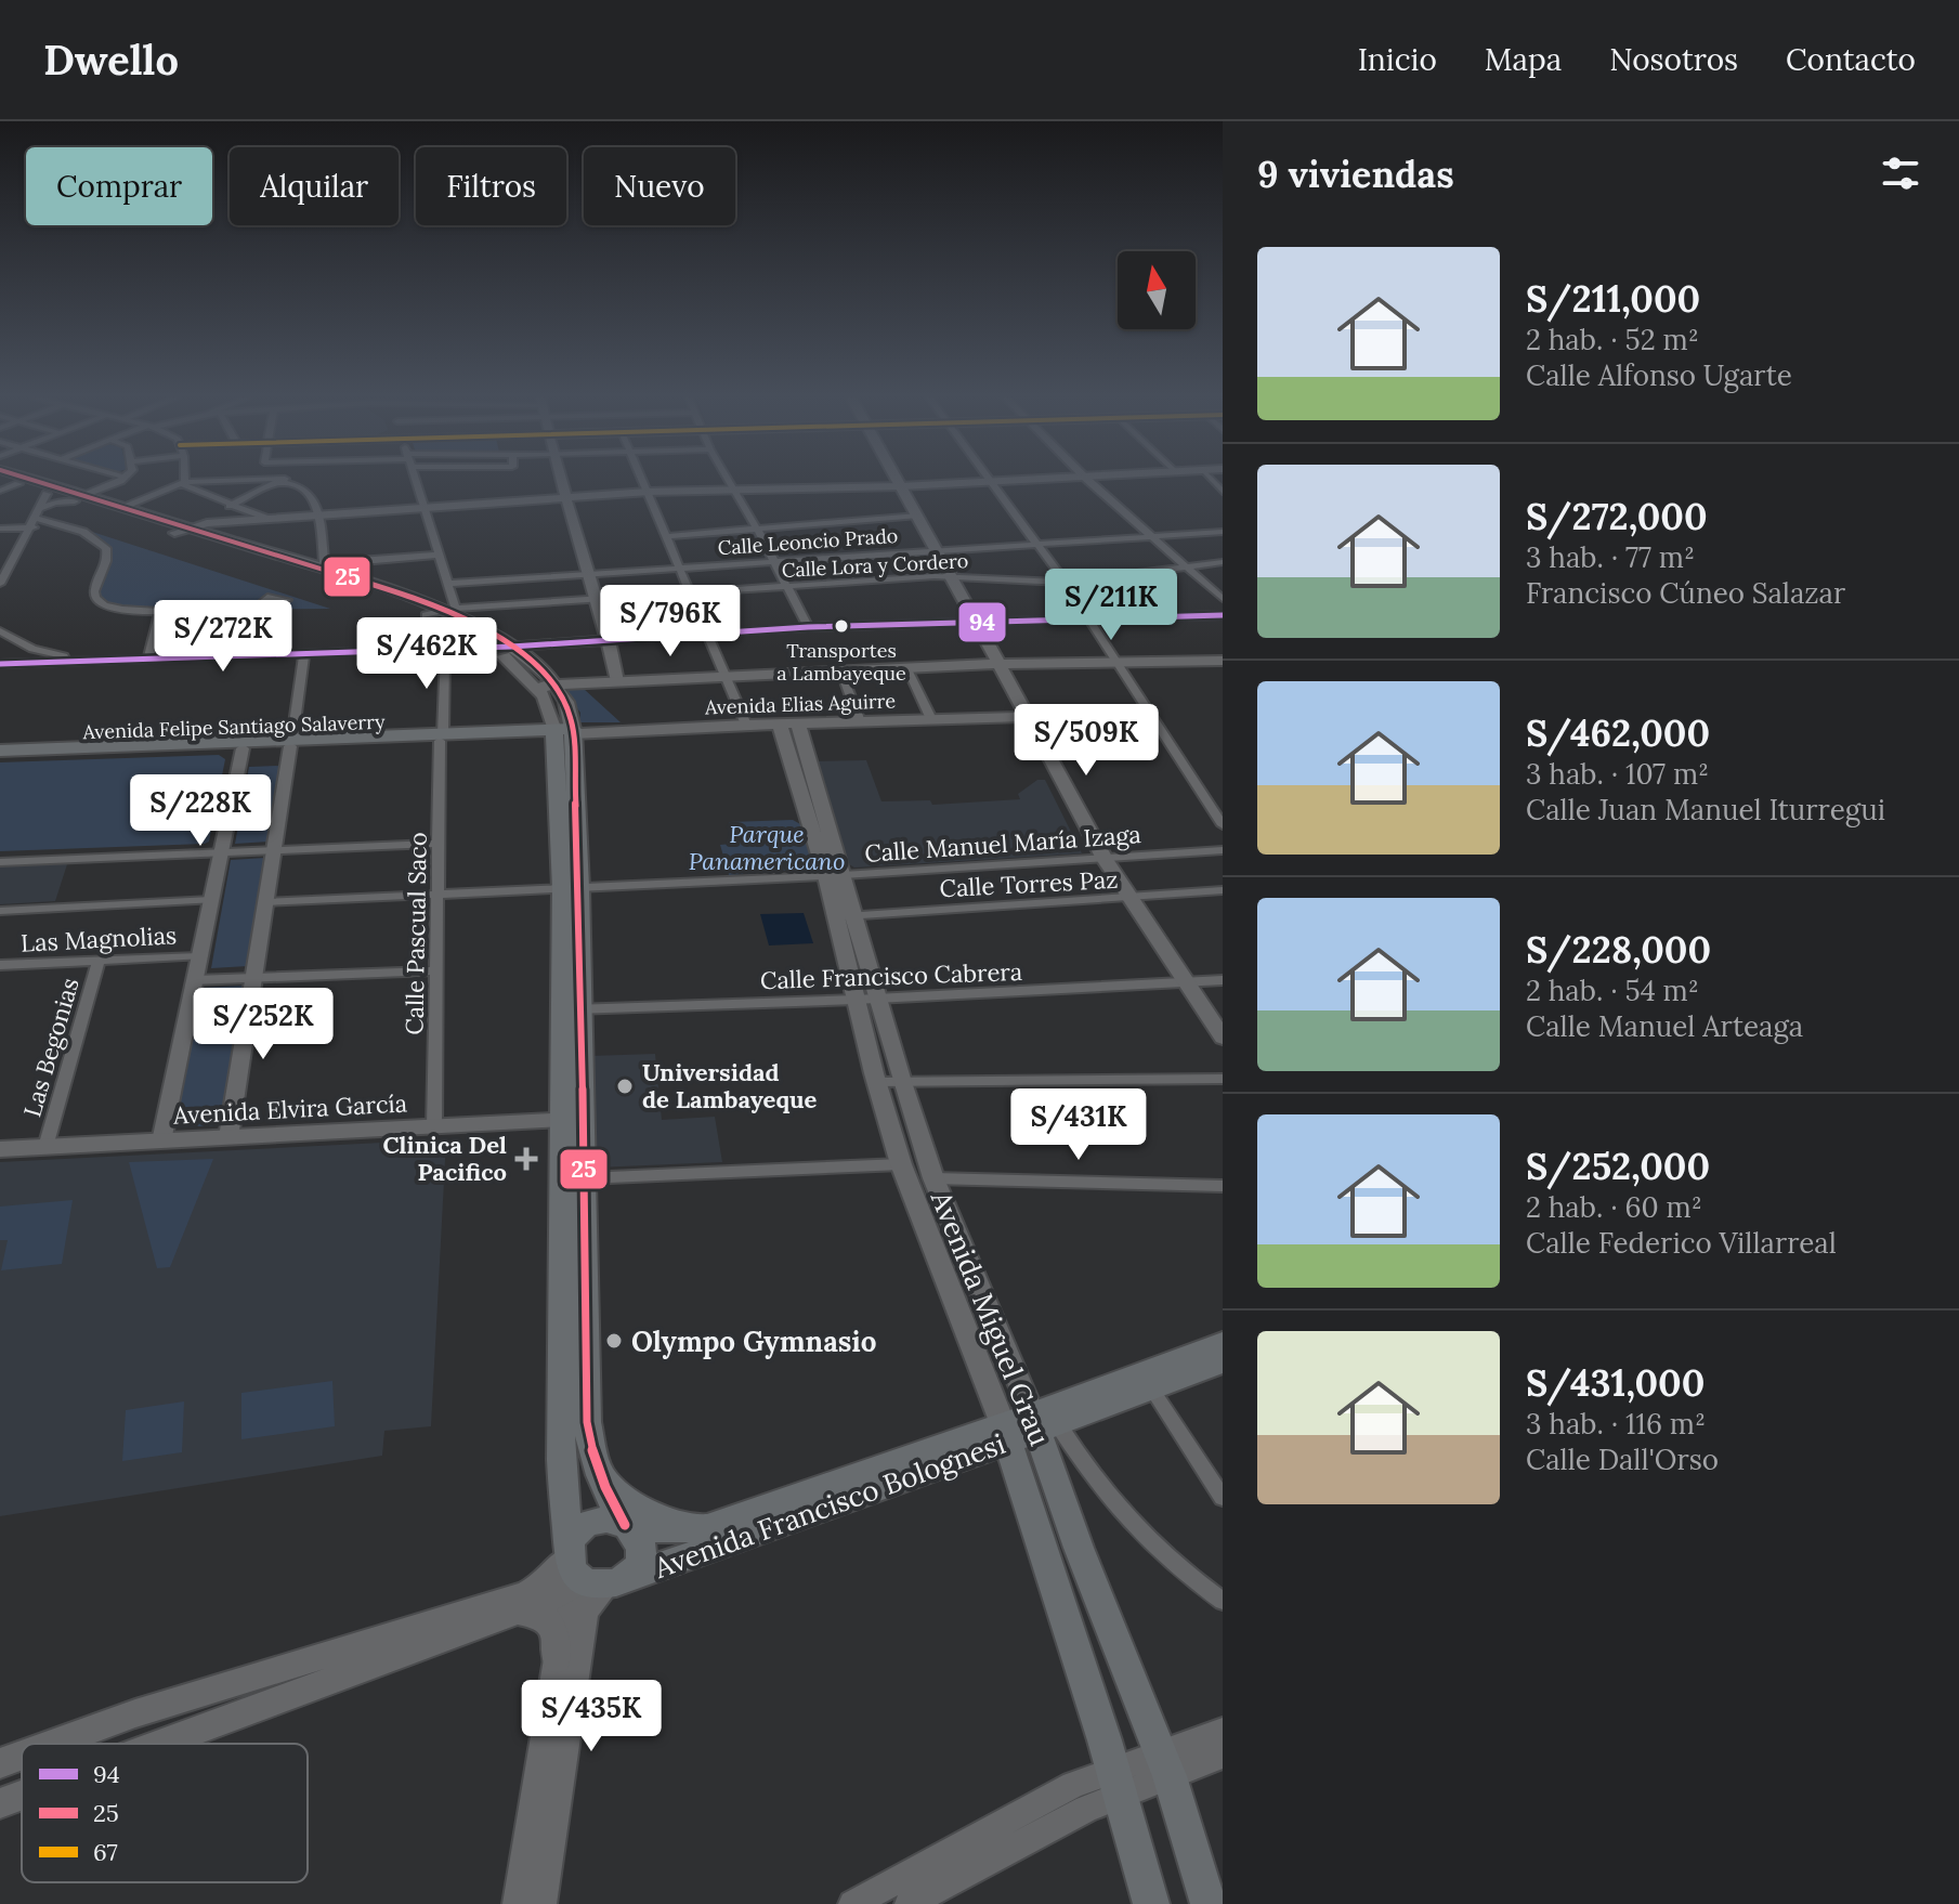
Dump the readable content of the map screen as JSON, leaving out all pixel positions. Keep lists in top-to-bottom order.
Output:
{
  "streets": {
    "main road": [
      "Avenida Elias Aguirre",
      "Avenida Felipe Santiago Salaverry",
      "Avenida Elvira García",
      "Avenida Miguel Grau",
      "Avenida Francisco Bolognesi"
    ],
    "street": [
      "Calle Leoncio Prado",
      "Calle Lora y Cordero",
      "Calle Manuel María Izaga",
      "Calle Torres Paz",
      "Calle Pascual Saco",
      "Las Magnolias",
      "Calle Francisco Cabrera",
      "Las Begonias"
    ]
  },
  "crossings": [
    ["Avenida Elias Aguirre", "Avenida Felipe Santiago Salaverry"],
    ["Avenida Elias Aguirre", "Avenida Miguel Grau"],
    ["Avenida Felipe Santiago Salaverry", "Calle Pascual Saco"],
    ["Calle Manuel María Izaga", "Calle Pascual Saco"],
    ["Calle Manuel María Izaga", "Avenida Miguel Grau"],
    ["Calle Torres Paz", "Avenida Miguel Grau"],
    ["Calle Pascual Saco", "Las Magnolias"],
    ["Calle Pascual Saco", "Avenida Elvira García"],
    ["Las Magnolias", "Las Begonias"],
    ["Calle Francisco Cabrera", "Avenida Miguel Grau"],
    ["Las Begonias", "Avenida Elvira García"],
    ["Avenida Miguel Grau", "Avenida Francisco Bolognesi"]
  ],
  "parks": ["Parque Panamericano"],
  "places": {
    "other": ["Transportes a Lambayeque", "Universidad de Lambayeque", "Olympo Gymnasio"],
    "health": ["Clinica Del Pacifico"]
  },
  "lines": ["transit line 25", "transit line 94"],
  "legend": ["94", "25", "67"],
  "north": "top",
  "page": {
    "header": "Dwello",
    "nav": [
      "Inicio",
      "Mapa",
      "Nosotros",
      "Contacto"
    ],
    "heading": "9 viviendas",
    "chip": [
      "Comprar",
      "Alquilar",
      "Filtros",
      "Nuevo"
    ],
    "list": [
      {
        "name": "S/211,000",
        "note": "2 hab. · 52 m² · Calle Alfonso Ugarte"
      },
      {
        "name": "S/272,000",
        "note": "3 hab. · 77 m² · Francisco Cúneo Salazar"
      },
      {
        "name": "S/462,000",
        "note": "3 hab. · 107 m² · Calle Juan Manuel Iturregui"
      },
      {
        "name": "S/228,000",
        "note": "2 hab. · 54 m² · Calle Manuel Arteaga"
      },
      {
        "name": "S/252,000",
        "note": "2 hab. · 60 m² · Calle Federico Villarreal"
      },
      {
        "name": "S/431,000",
        "note": "3 hab. · 116 m² · Calle Dall'Orso"
      }
    ],
    "price": [
      "S/211K",
      "S/796K",
      "S/272K",
      "S/462K",
      "S/509K",
      "S/228K",
      "S/252K",
      "S/431K",
      "S/435K"
    ]
  }
}
